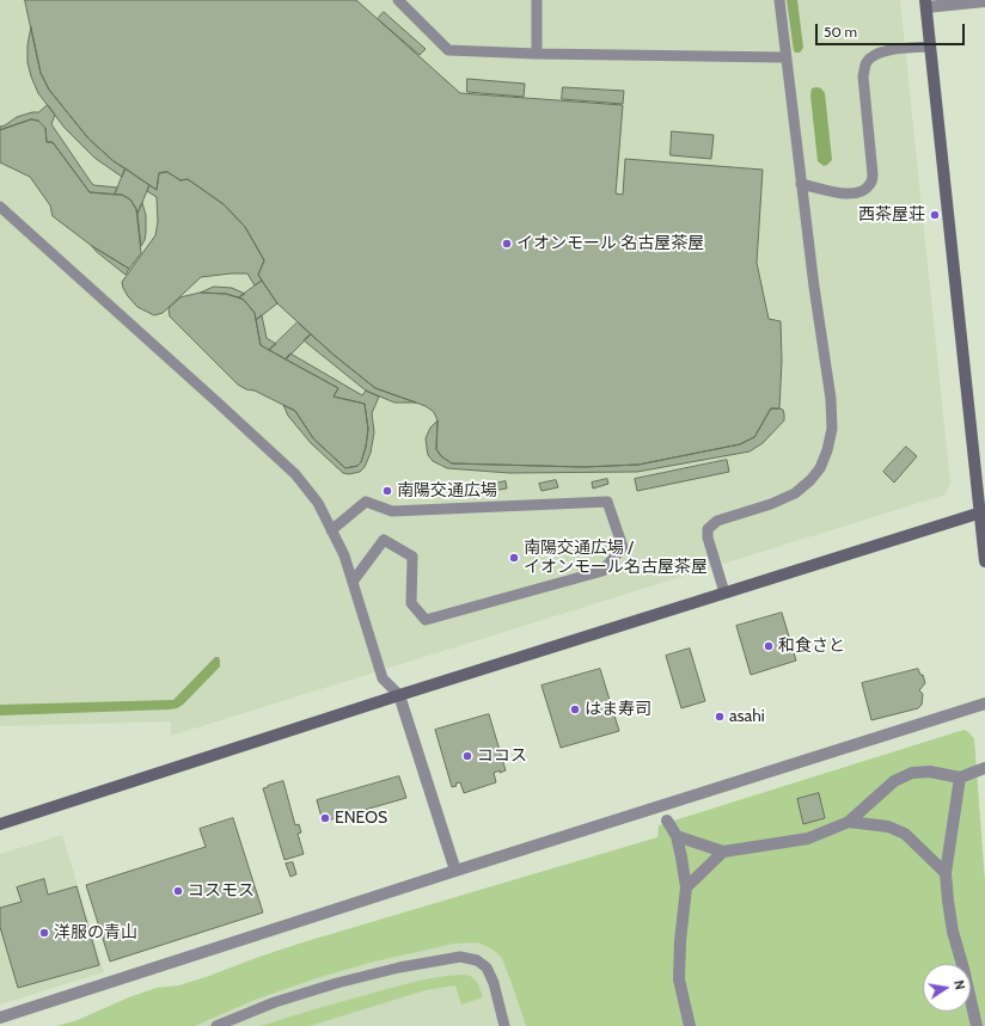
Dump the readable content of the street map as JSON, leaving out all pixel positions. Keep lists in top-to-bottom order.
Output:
{
  "places": [
    "西茶屋荘",
    "イオンモール 名古屋茶屋",
    "南陽交通広場",
    "南陽交通広場 / イオンモール名古屋茶屋",
    "和食さと",
    "はま寿司",
    "asahi",
    "ココス",
    "ENEOS",
    "コスモス",
    "洋服の青山"
  ],
  "scale_bar": "50 m",
  "north": "right"
}
